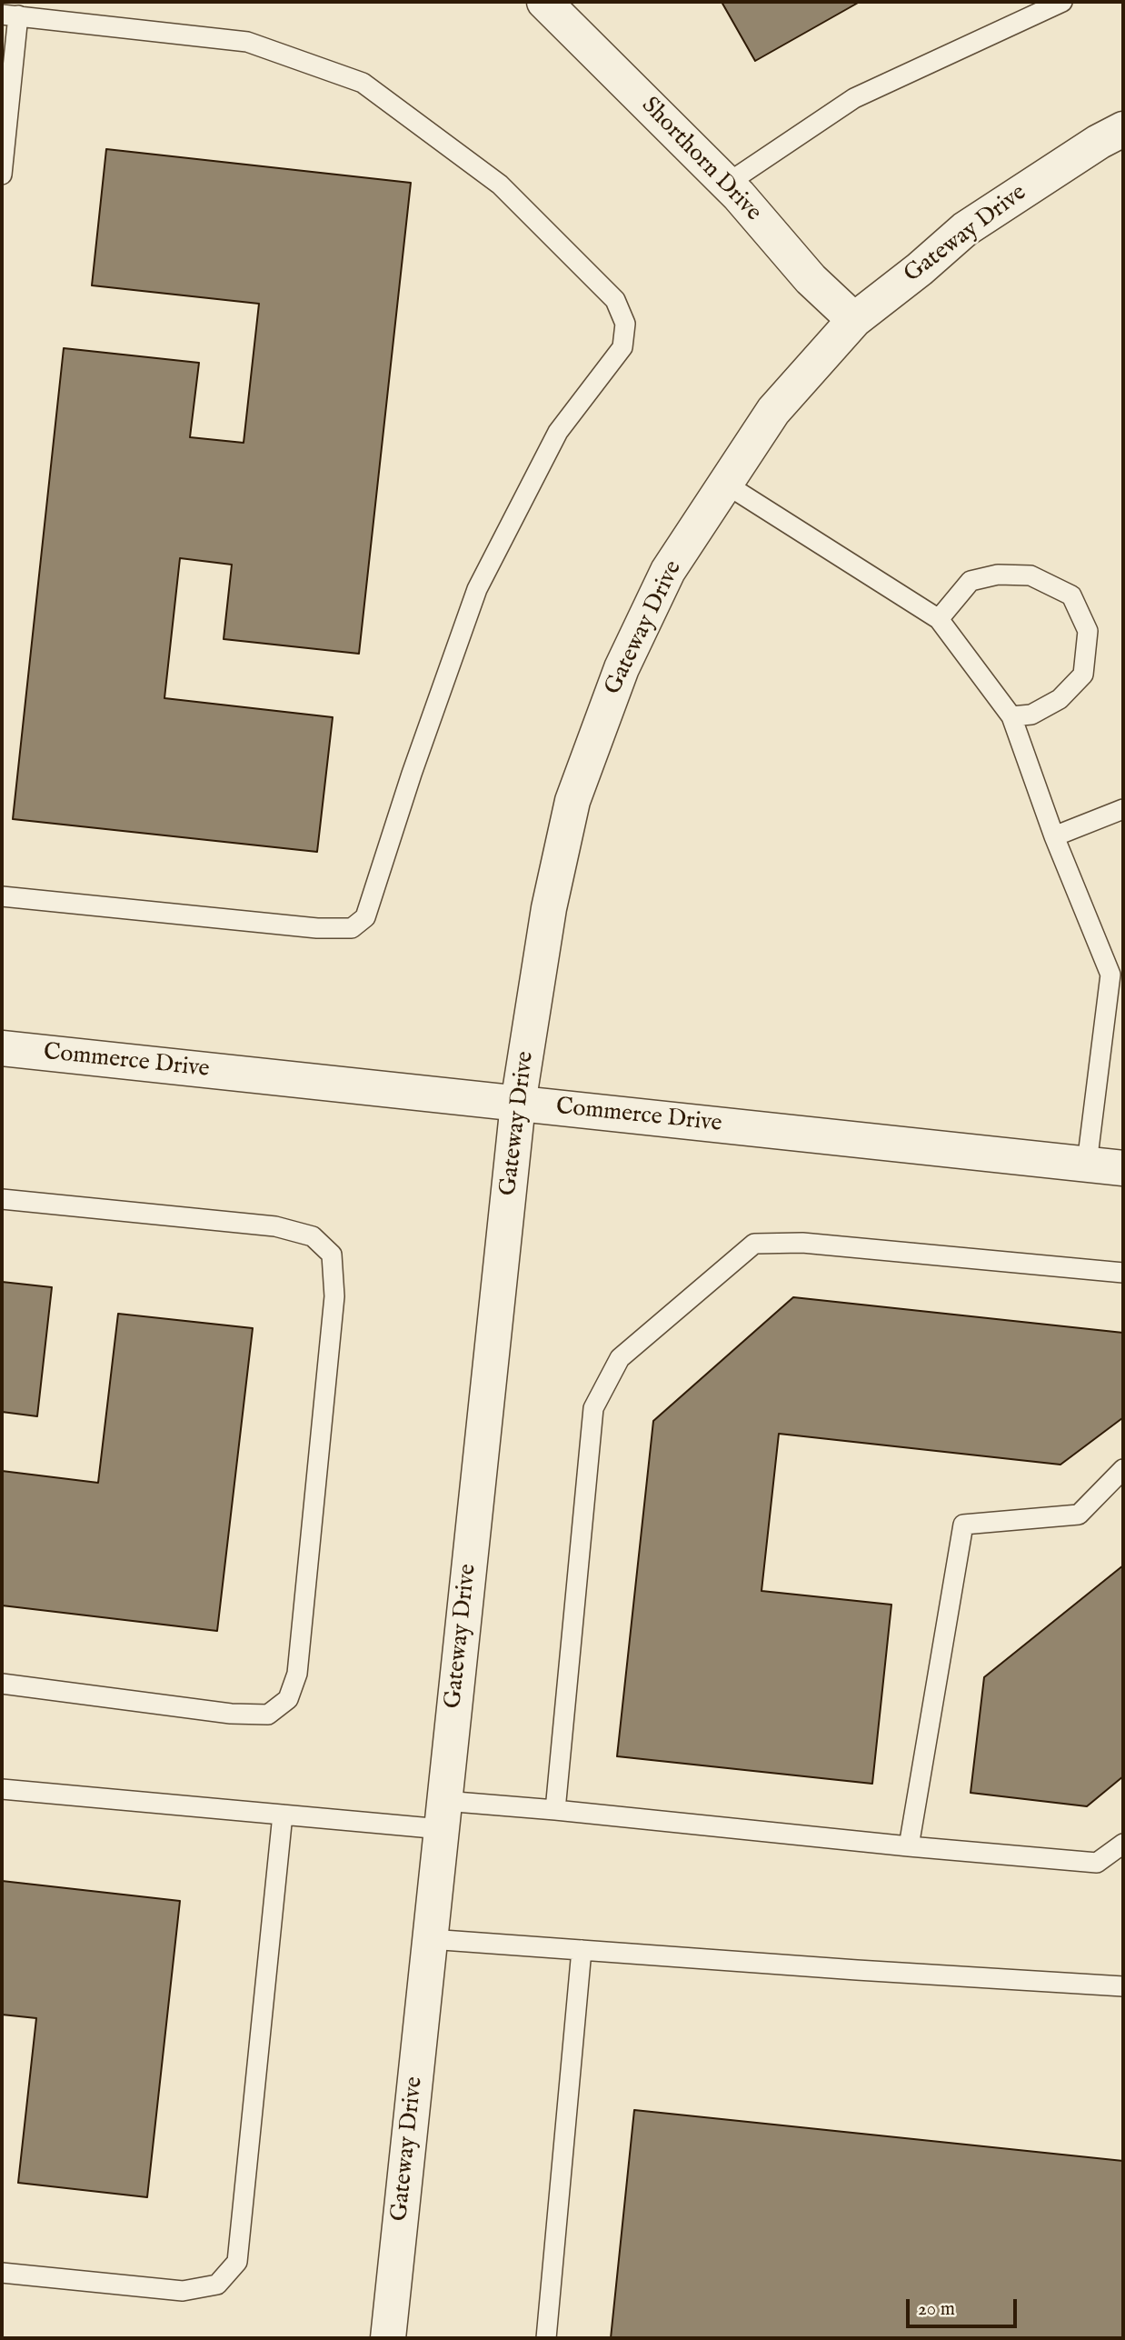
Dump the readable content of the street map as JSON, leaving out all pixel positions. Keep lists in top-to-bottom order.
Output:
{
  "streets": {
    "street": ["Shorthorn Drive", "Gateway Drive", "Commerce Drive"]
  },
  "crossings": [
    ["Shorthorn Drive", "Gateway Drive"],
    ["Gateway Drive", "Commerce Drive"]
  ],
  "scale_bar": "20 m"
}
